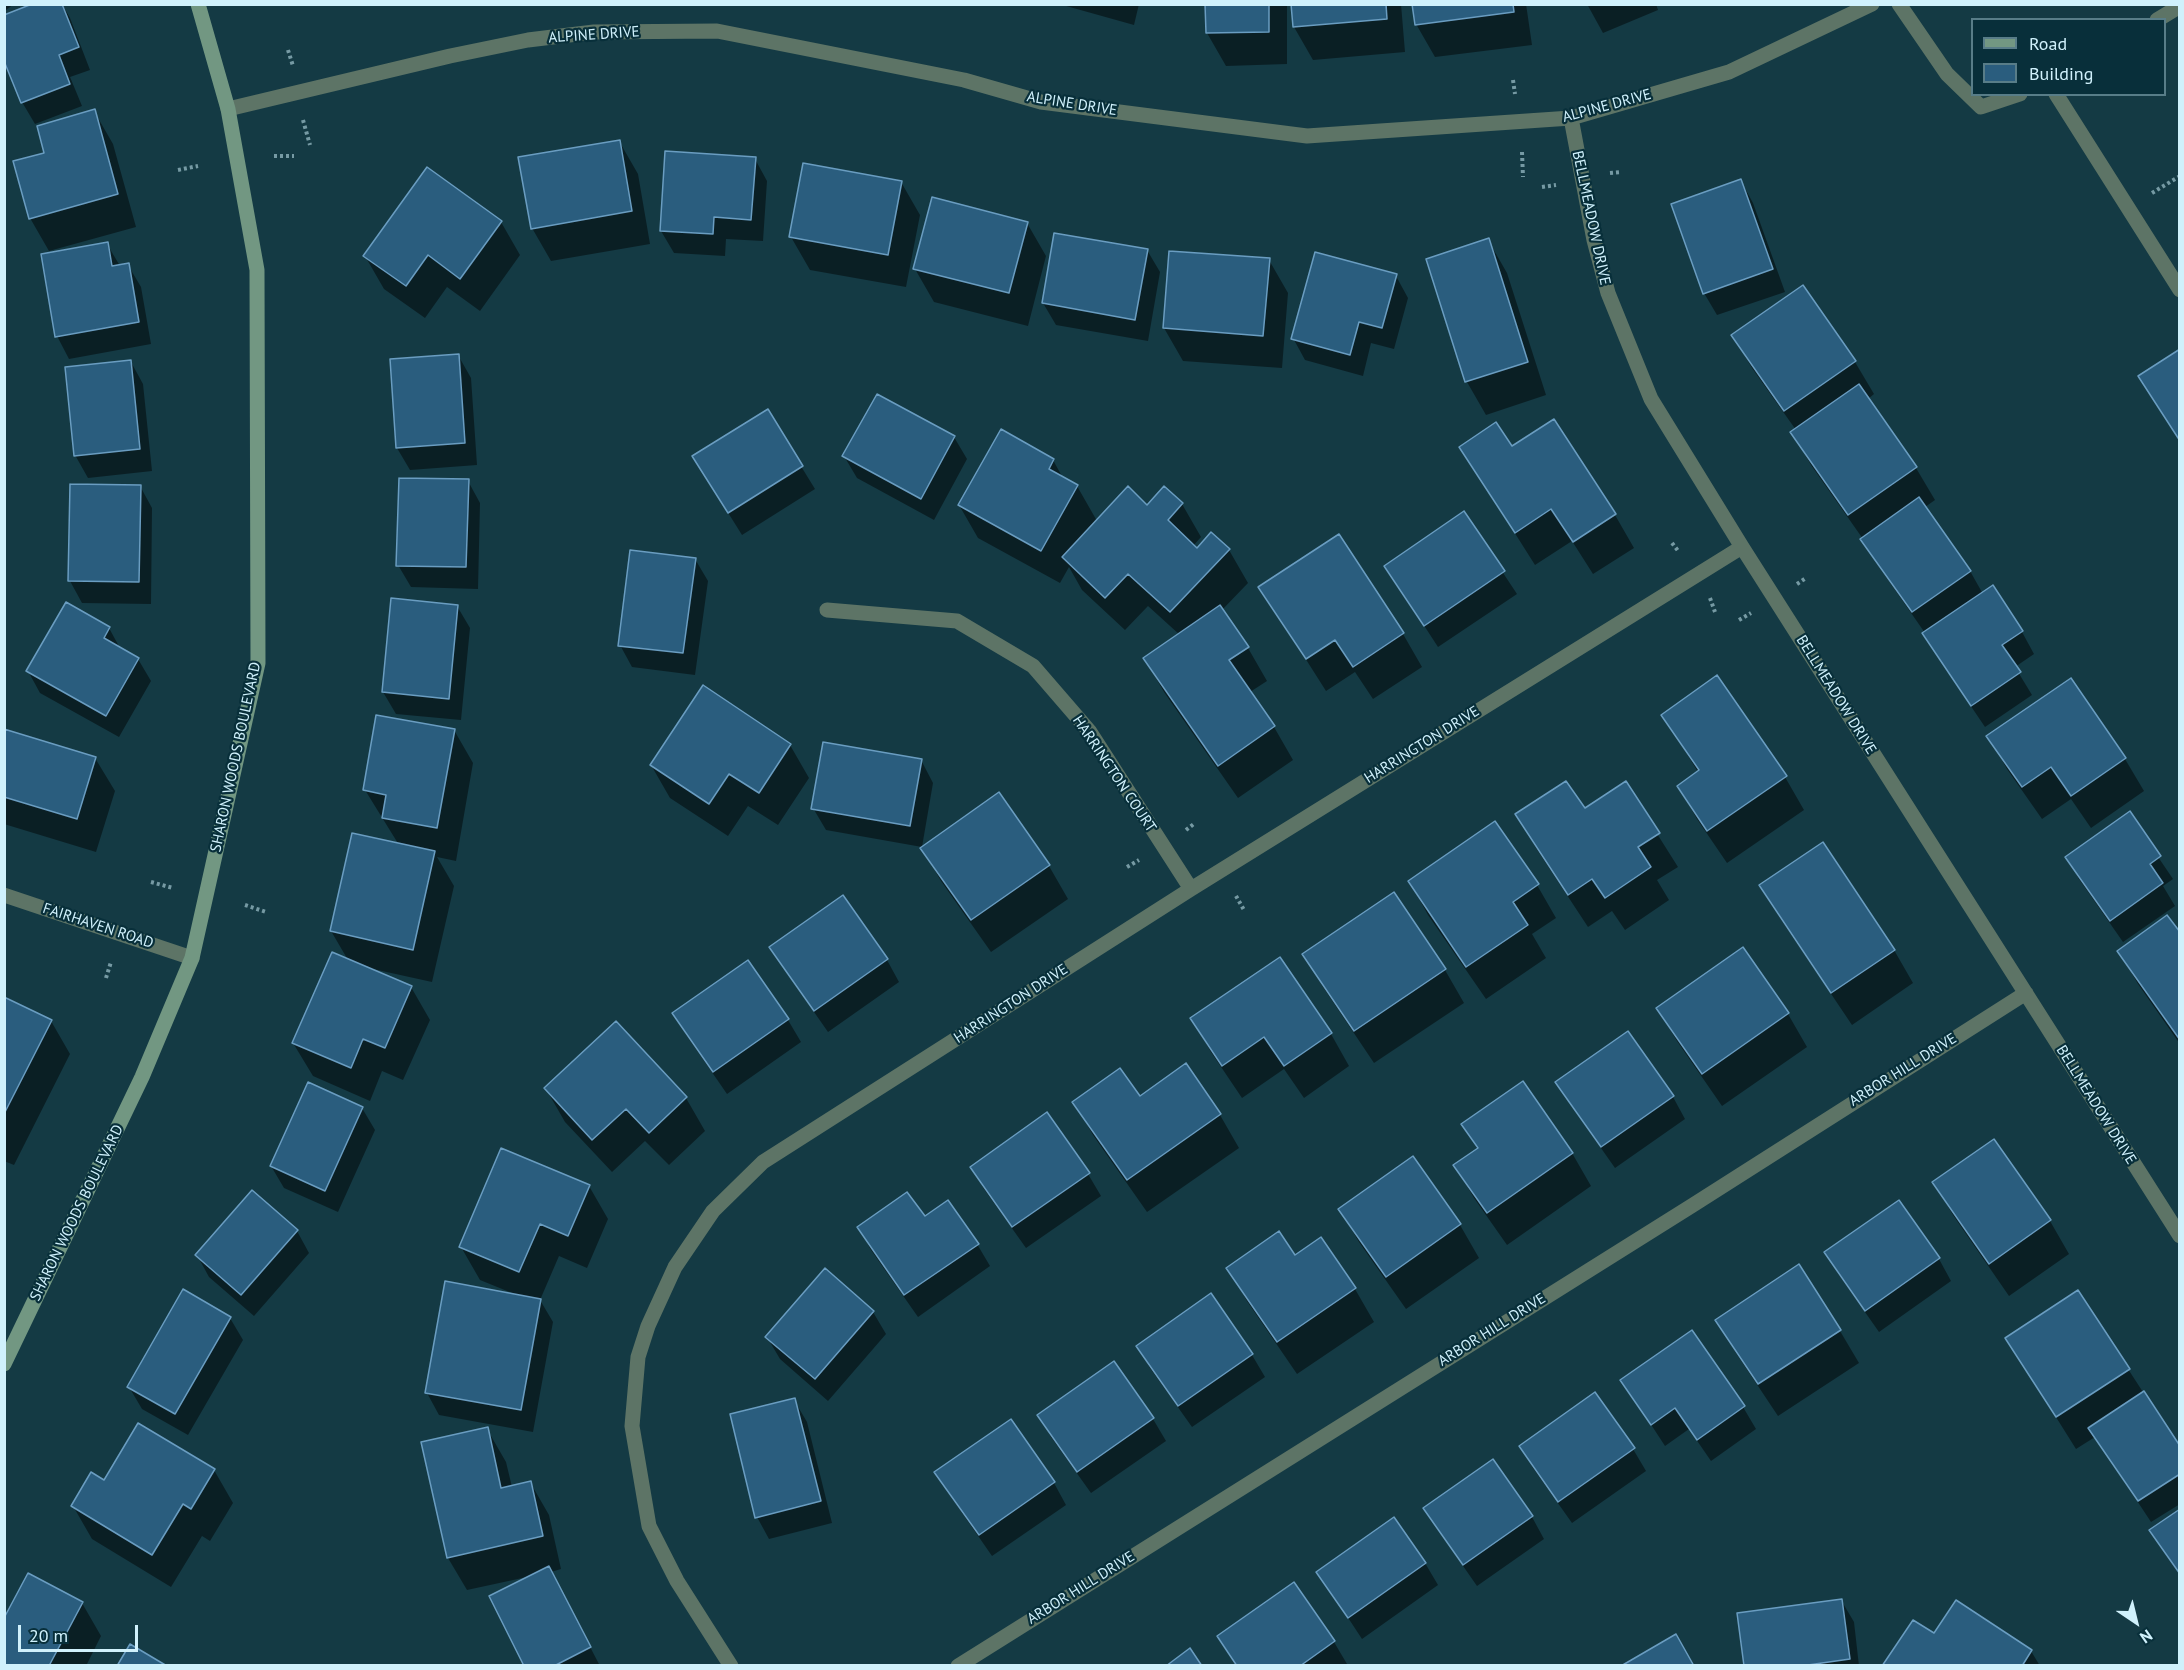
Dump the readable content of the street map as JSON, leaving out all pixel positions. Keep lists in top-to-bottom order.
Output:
{
  "streets": {
    "street": [
      "ALPINE DRIVE",
      "BELLMEADOW DRIVE",
      "HARRINGTON DRIVE",
      "SHARON WOODS BOULEVARD",
      "HARRINGTON COURT",
      "FAIRHAVEN ROAD",
      "ARBOR HILL DRIVE"
    ]
  },
  "crossings": [
    ["ALPINE DRIVE", "BELLMEADOW DRIVE"],
    ["ALPINE DRIVE", "SHARON WOODS BOULEVARD"],
    ["BELLMEADOW DRIVE", "HARRINGTON DRIVE"],
    ["BELLMEADOW DRIVE", "ARBOR HILL DRIVE"],
    ["HARRINGTON DRIVE", "HARRINGTON COURT"],
    ["SHARON WOODS BOULEVARD", "FAIRHAVEN ROAD"]
  ],
  "legend": ["Road", "Building"],
  "scale_bar": "20 m",
  "north": "bottom right"
}
